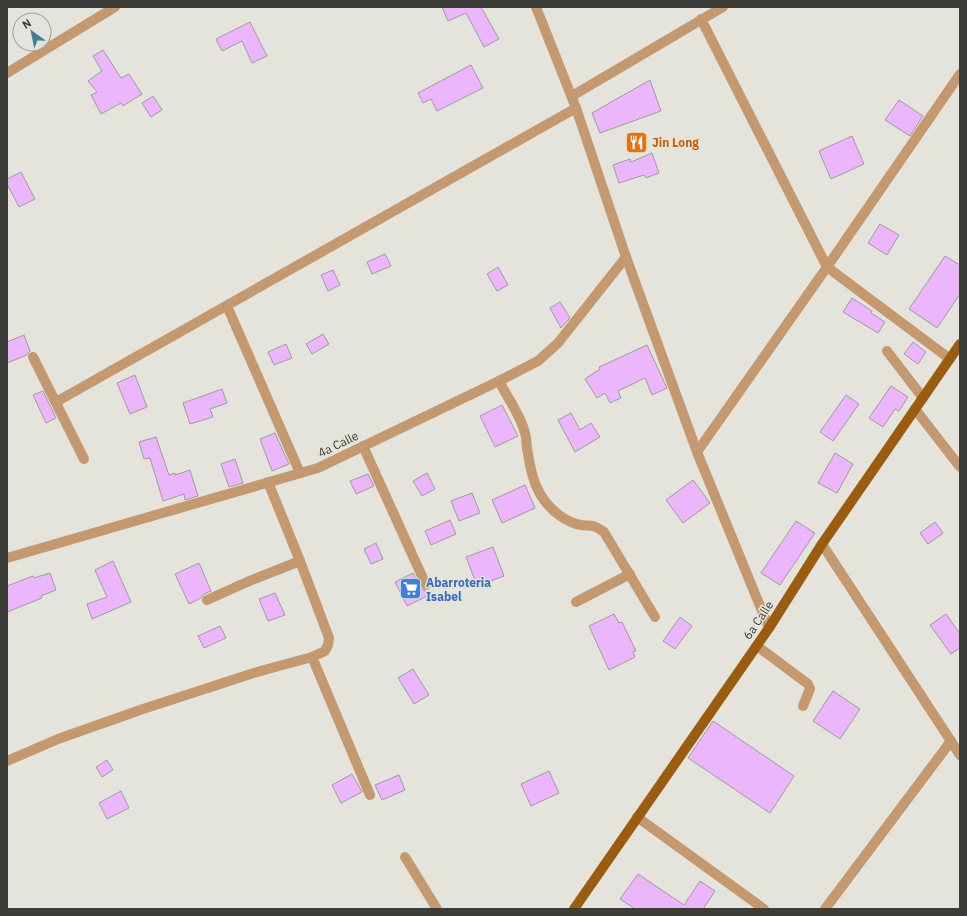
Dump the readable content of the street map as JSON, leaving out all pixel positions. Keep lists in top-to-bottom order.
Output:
{
  "streets": {
    "main road": ["6a Calle"],
    "street": ["4a Calle"]
  },
  "places": {
    "restaurant": ["Jin Long"],
    "supermarket": ["Abarroteria Isabel"]
  },
  "north": "top left"
}
